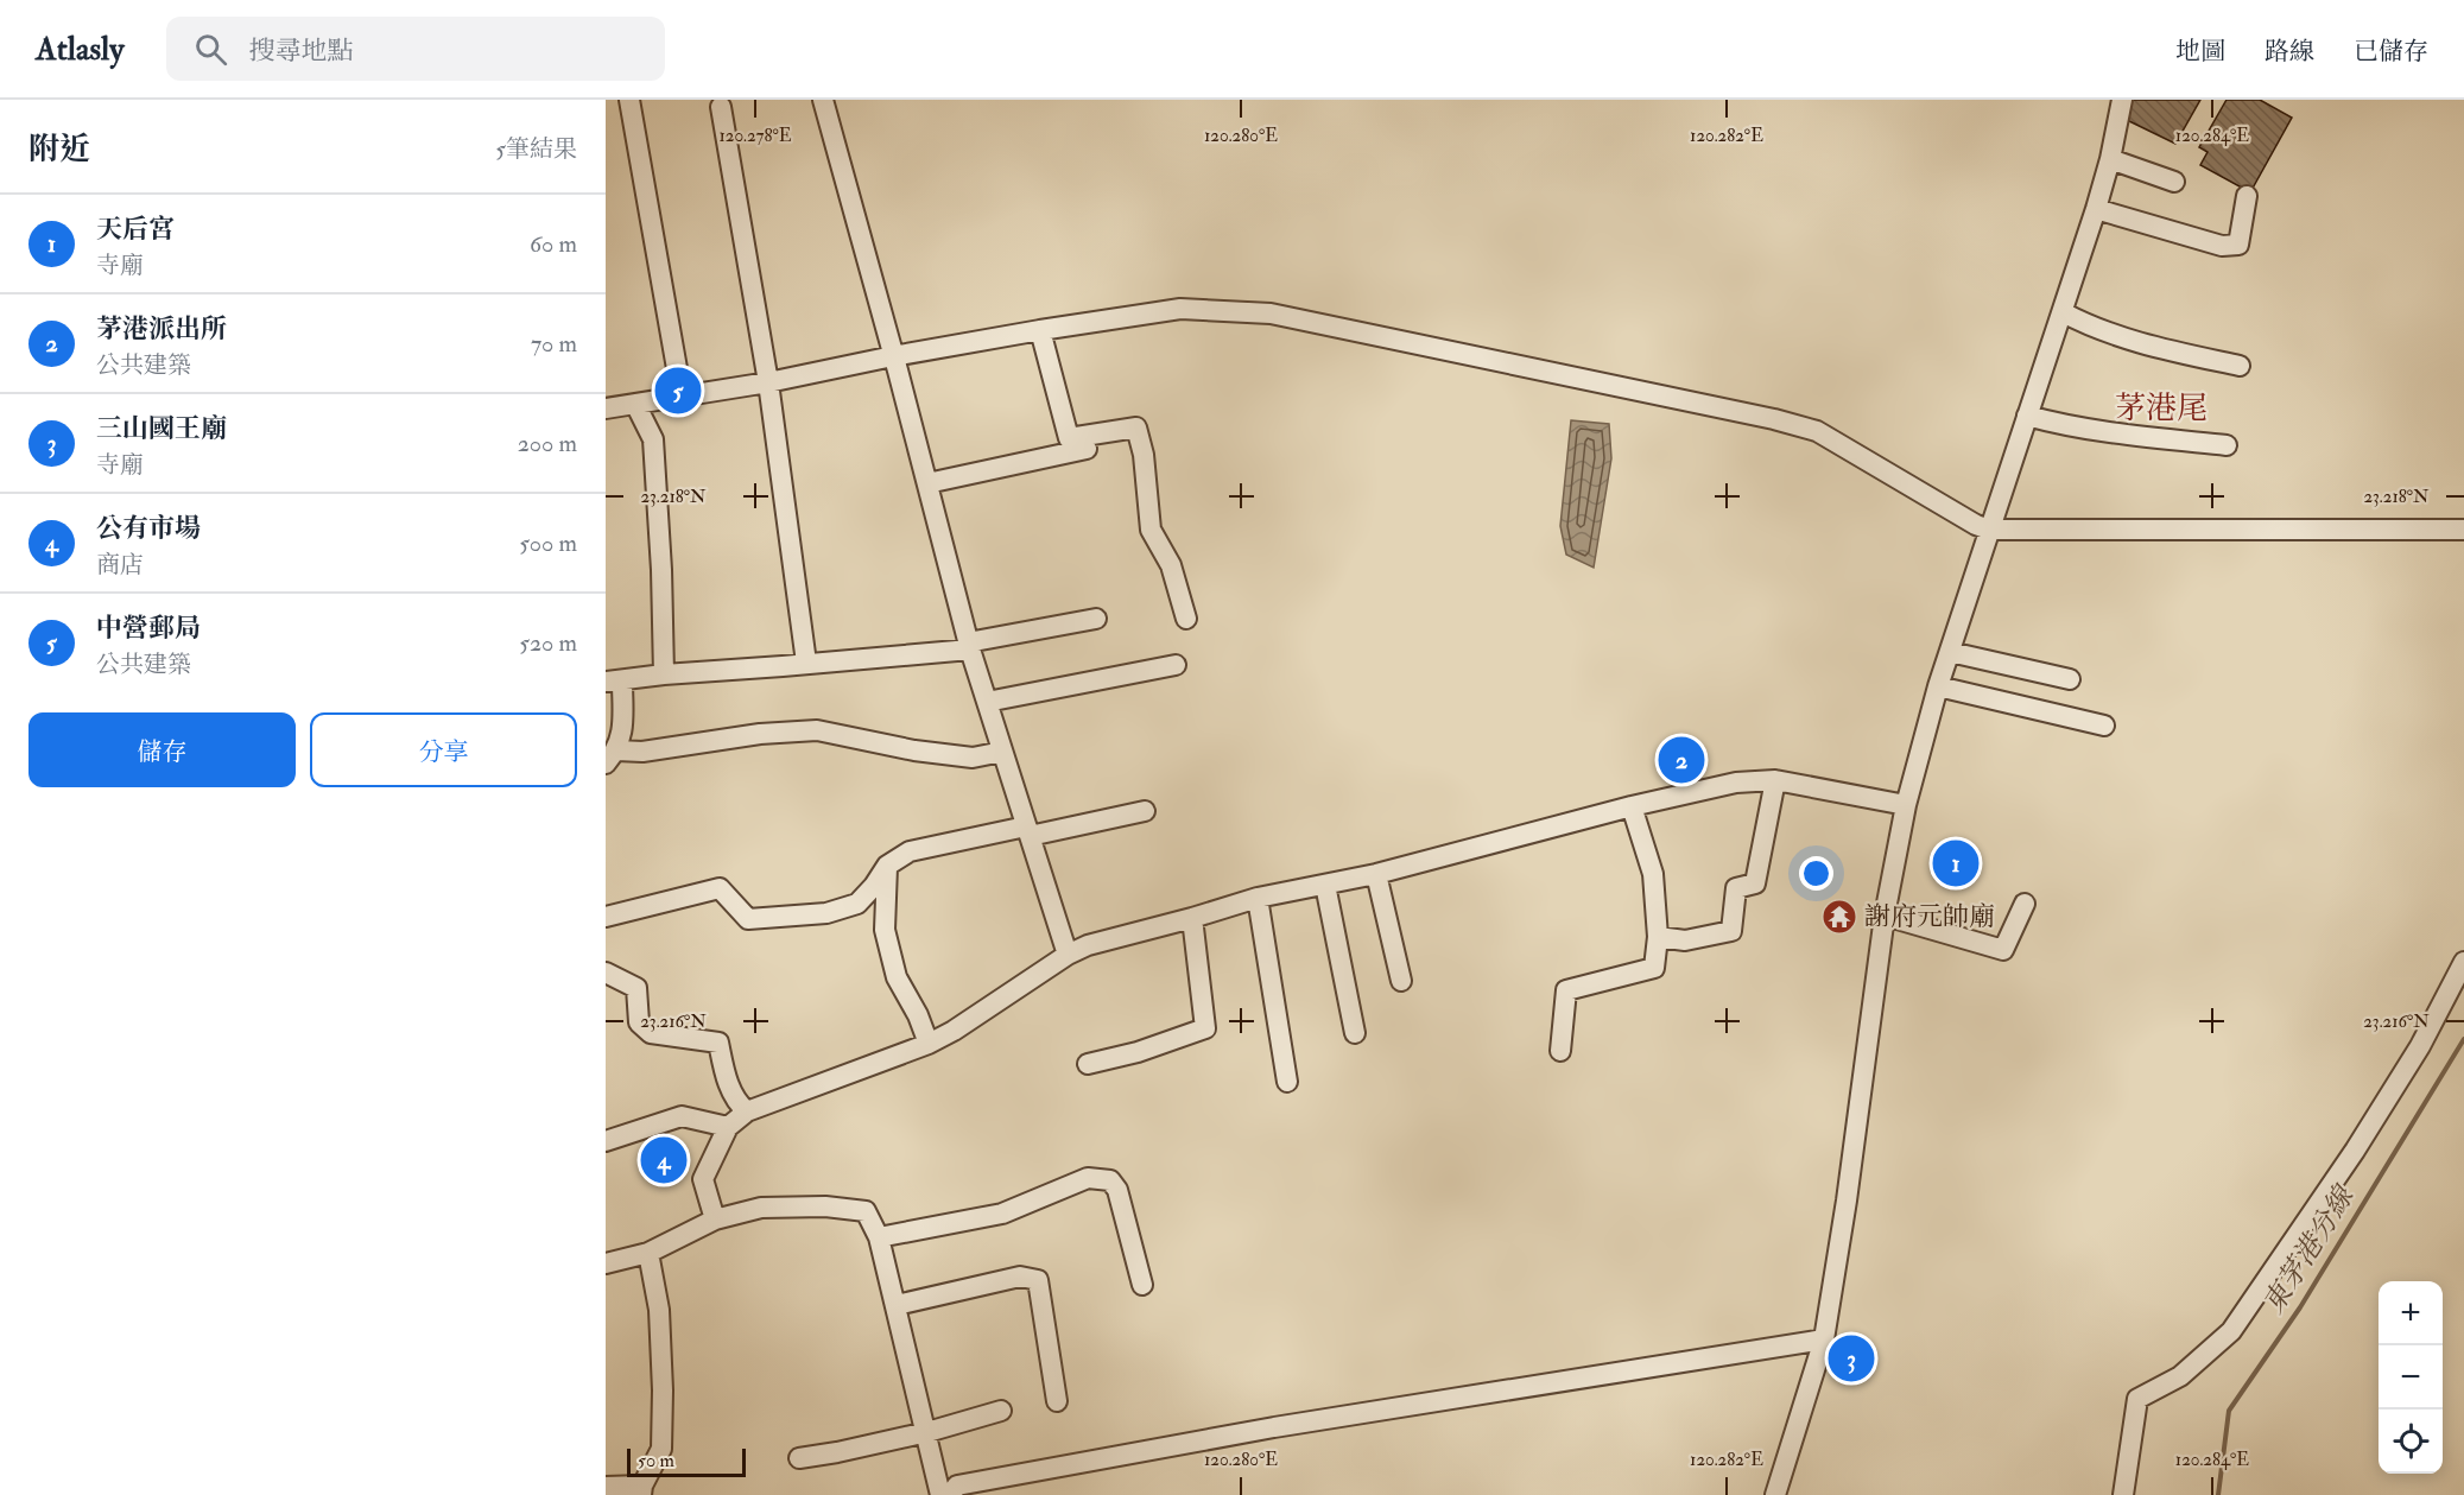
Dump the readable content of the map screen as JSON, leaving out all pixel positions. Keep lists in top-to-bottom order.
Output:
{
  "districts": ["茅港尾"],
  "water": ["東茅港分線"],
  "places": {
    "temple": ["謝府元帥廟"]
  },
  "scale_bar": "50 m",
  "page": {
    "header": "Atlasly",
    "search": "搜尋地點",
    "nav": ["地圖", "路線", "已儲存"],
    "heading": ["附近", "5筆結果"],
    "list": [
      {
        "mark": "1",
        "name": "天后宮",
        "note": "寺廟",
        "value": "60 m"
      },
      {
        "mark": "2",
        "name": "茅港派出所",
        "note": "公共建築",
        "value": "70 m"
      },
      {
        "mark": "3",
        "name": "三山國王廟",
        "note": "寺廟",
        "value": "200 m"
      },
      {
        "mark": "4",
        "name": "公有市場",
        "note": "商店",
        "value": "500 m"
      },
      {
        "mark": "5",
        "name": "中營郵局",
        "note": "公共建築",
        "value": "520 m"
      }
    ],
    "pins": [
      "5",
      "2",
      "1",
      "4",
      "3"
    ],
    "buttons": ["儲存", "分享"],
    "map_buttons": ["+", "−"],
    "scale": "50 m"
  },
  "coordinates": [
    "120.278°E",
    "120.280°E",
    "120.282°E",
    "120.284°E",
    "23.218°N",
    "23.216°N"
  ]
}
